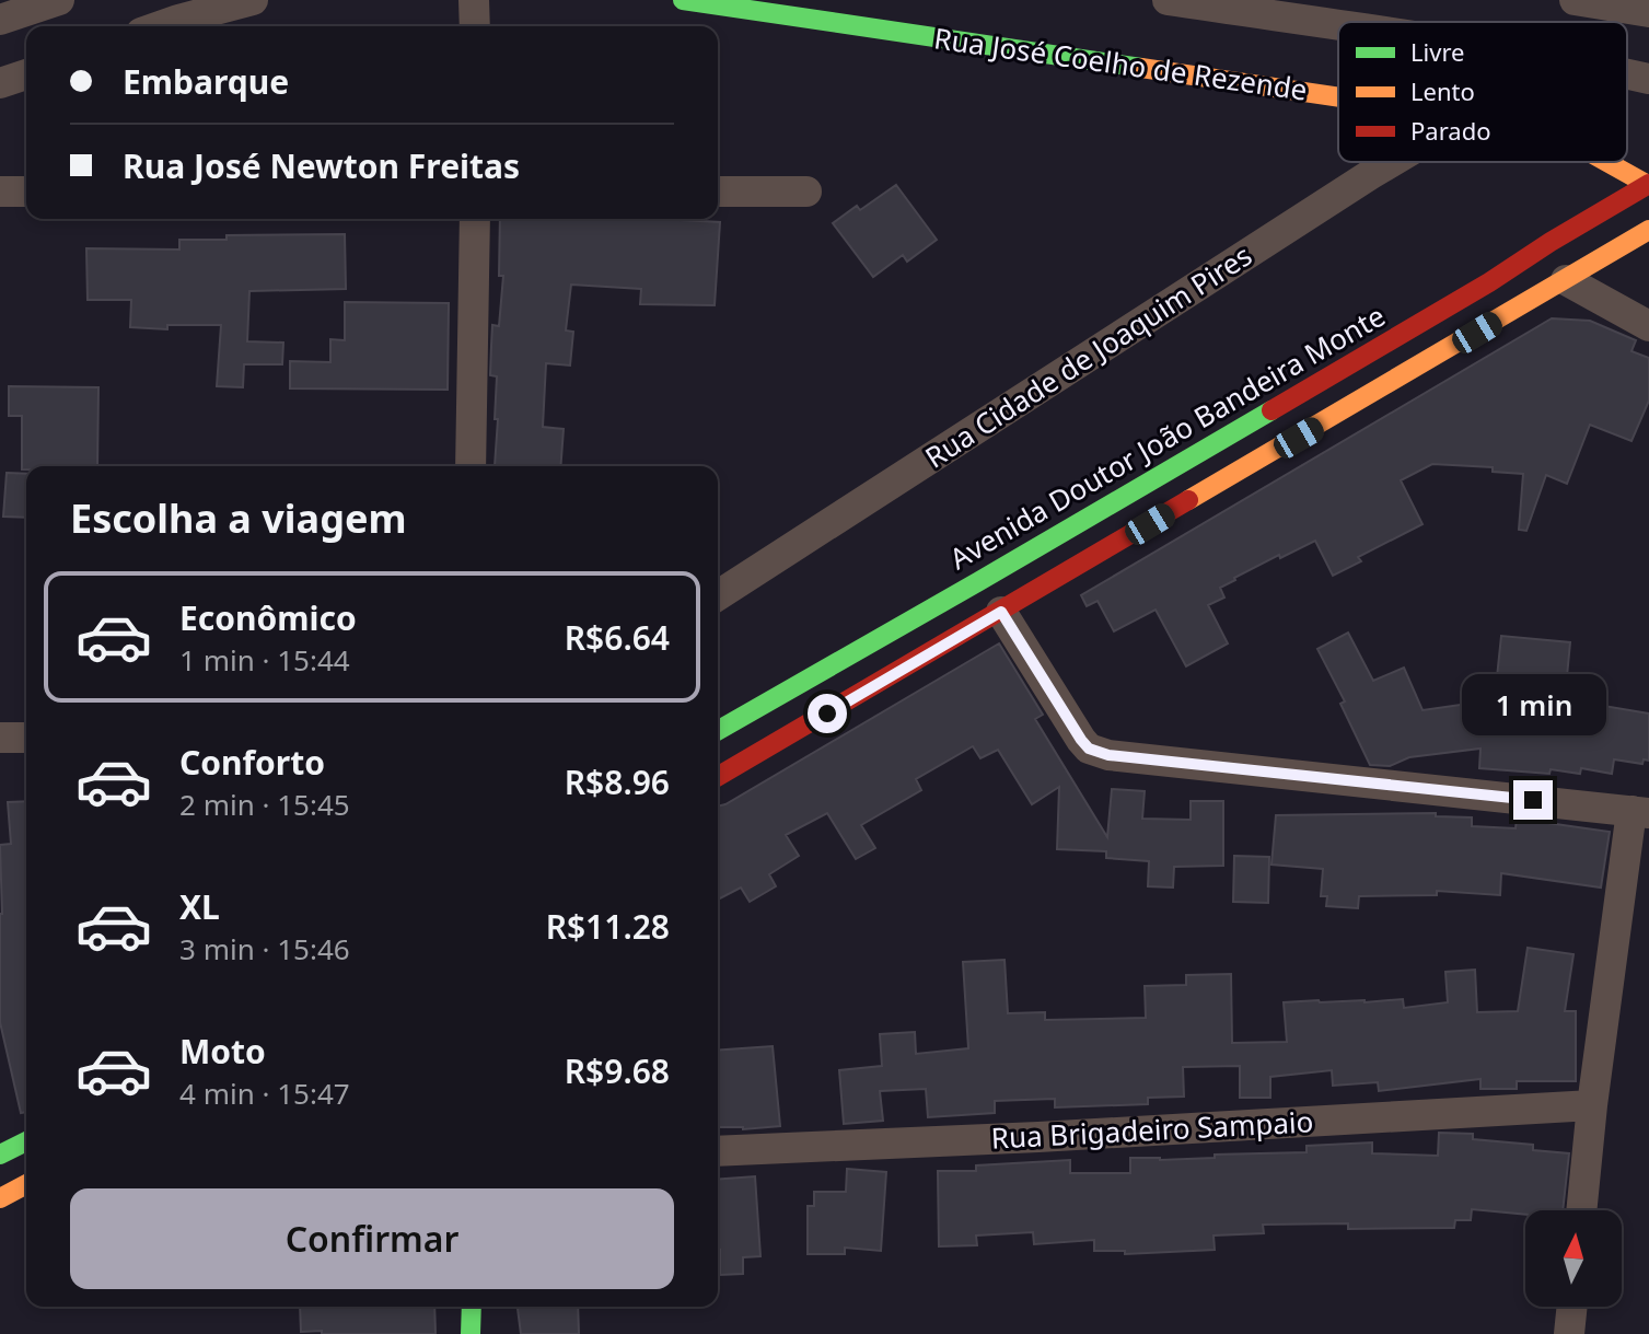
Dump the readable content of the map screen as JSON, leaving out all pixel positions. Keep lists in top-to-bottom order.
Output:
{
  "streets": {
    "main road": ["Rua José Coelho de Rezende", "Avenida Doutor João Bandeira Monte"],
    "street": ["Rua Cidade de Joaquim Pires", "Rua Brigadeiro Sampaio"]
  },
  "crossings": [
    ["Rua José Coelho de Rezende", "Avenida Doutor João Bandeira Monte"]
  ],
  "legend": ["Livre", "Lento", "Parado"],
  "north": "top",
  "page": {
    "banner": ["Embarque", "Rua José Newton Freitas"],
    "heading": "Escolha a viagem",
    "list": [
      {
        "name": "Econômico",
        "note": "1 min · 15:44",
        "value": "R$6.64"
      },
      {
        "name": "Conforto",
        "note": "2 min · 15:45",
        "value": "R$8.96"
      },
      {
        "name": "XL",
        "note": "3 min · 15:46",
        "value": "R$11.28"
      },
      {
        "name": "Moto",
        "note": "4 min · 15:47",
        "value": "R$9.68"
      }
    ],
    "bubble": "1 min",
    "buttons": "Confirmar"
  }
}
